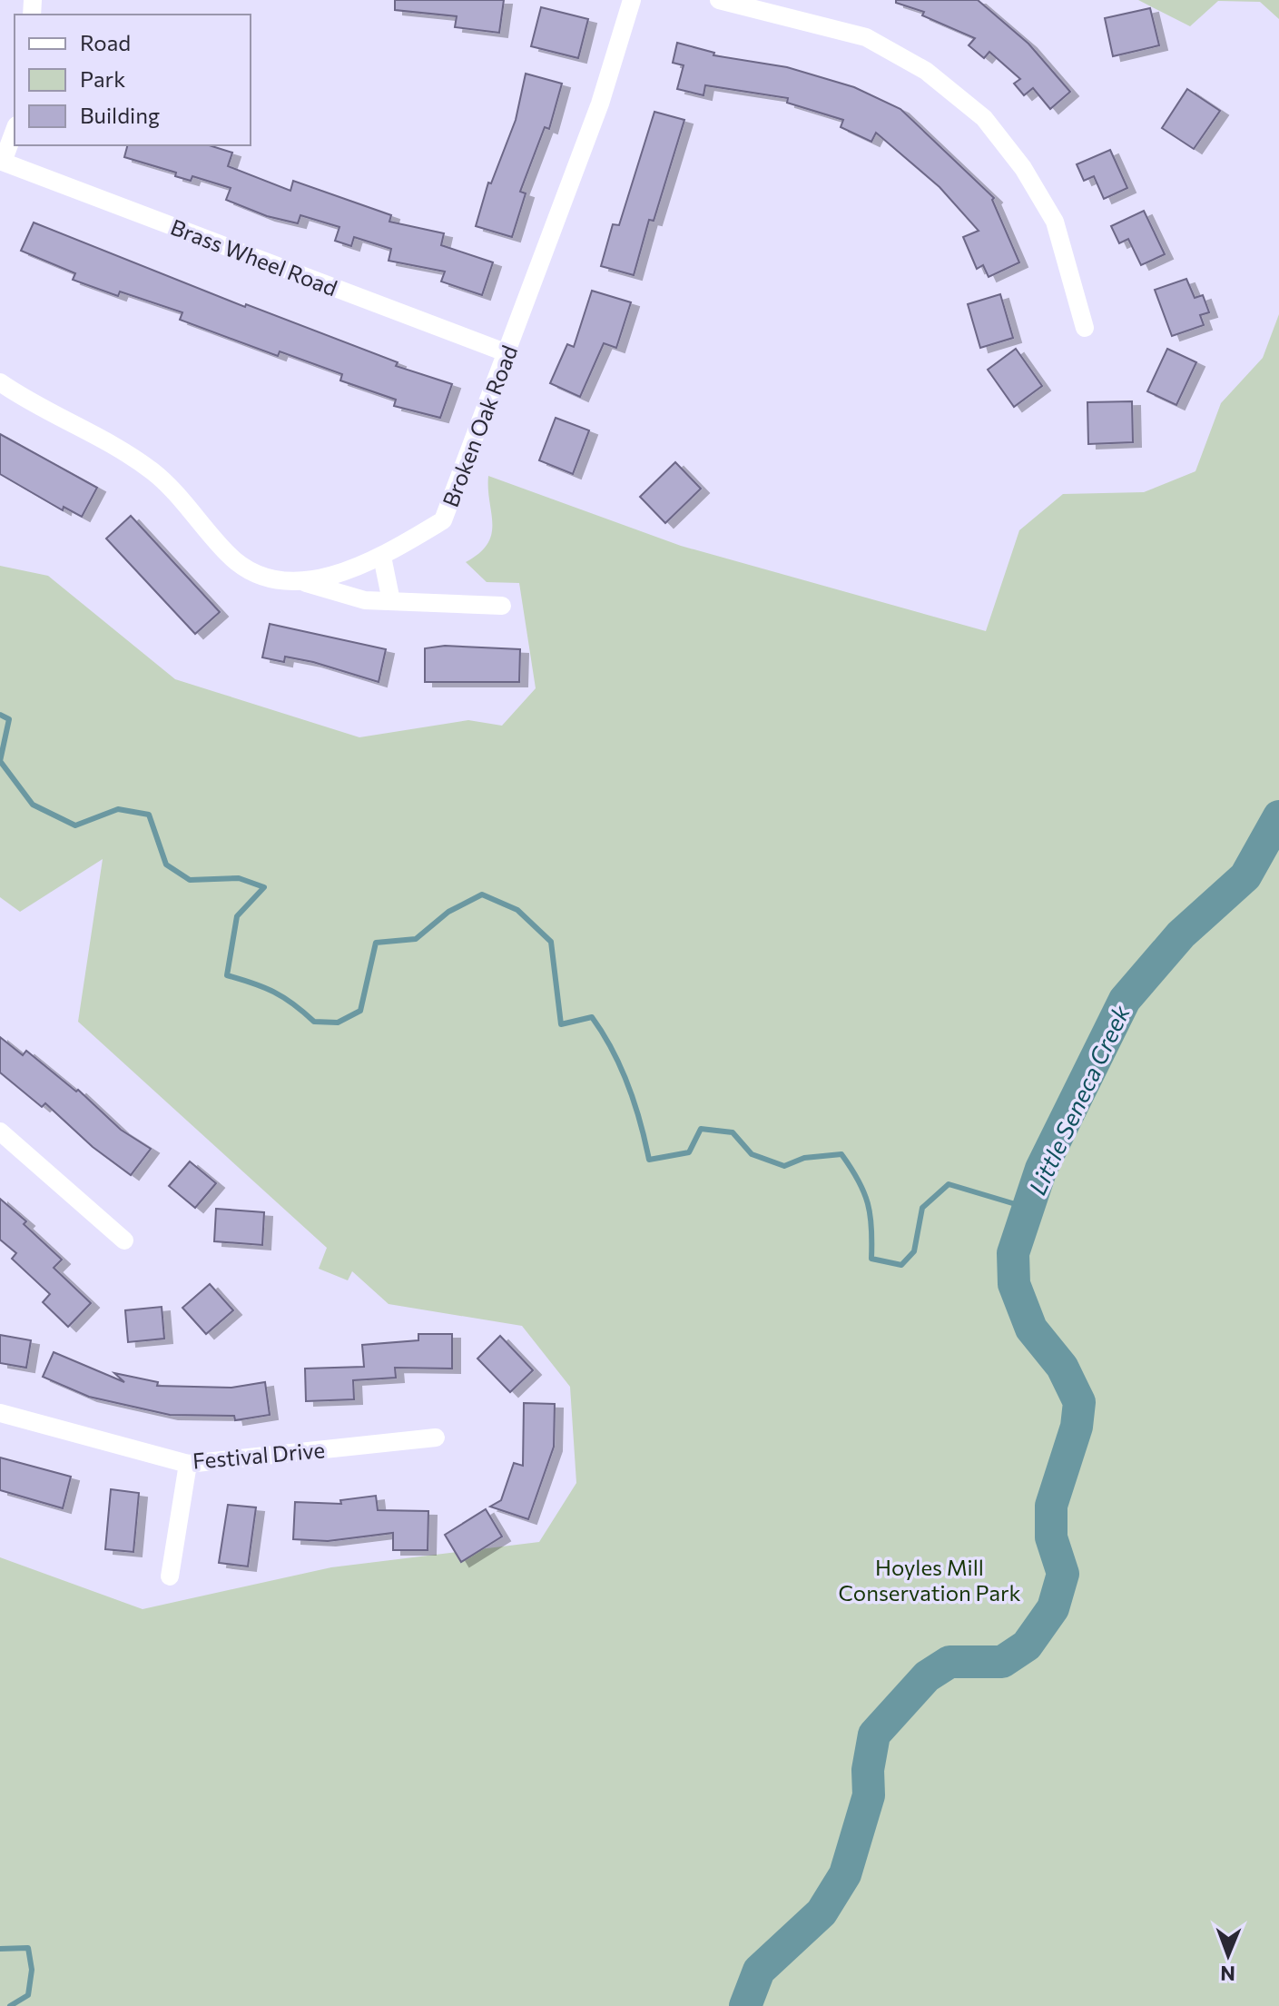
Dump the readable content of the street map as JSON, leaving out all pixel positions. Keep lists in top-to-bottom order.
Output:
{
  "streets": {
    "street": ["Brass Wheel Road", "Broken Oak Road", "Festival Drive"]
  },
  "crossings": [
    ["Brass Wheel Road", "Broken Oak Road"]
  ],
  "water": ["Little Seneca Creek"],
  "parks": ["Hoyles Mill Conservation Park"],
  "legend": ["Road", "Park", "Building"],
  "north": "bottom"
}
